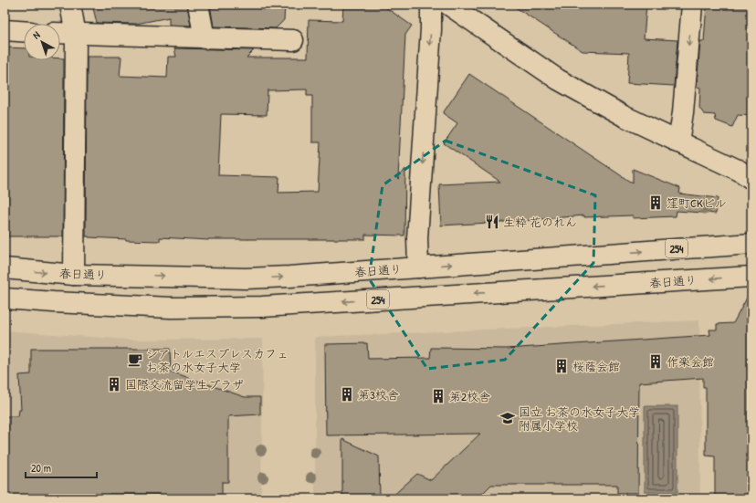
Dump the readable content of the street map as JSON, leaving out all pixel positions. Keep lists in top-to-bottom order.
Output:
{
  "streets": {
    "main road": ["254", "春日通り"]
  },
  "places": {
    "building": [
      "窪町CKビル",
      "作楽会館",
      "桜蔭会館",
      "国際交流留学生プラザ",
      "第3校舎",
      "第2校舎"
    ],
    "restaurant": ["生粋 花のれん"],
    "cafe": ["シアトルエスプレスカフェ お茶の水女子大学"],
    "school or university": ["国立 お茶の水女子大学 附属小学校"]
  },
  "scale_bar": "20 m",
  "north": "top left"
}
